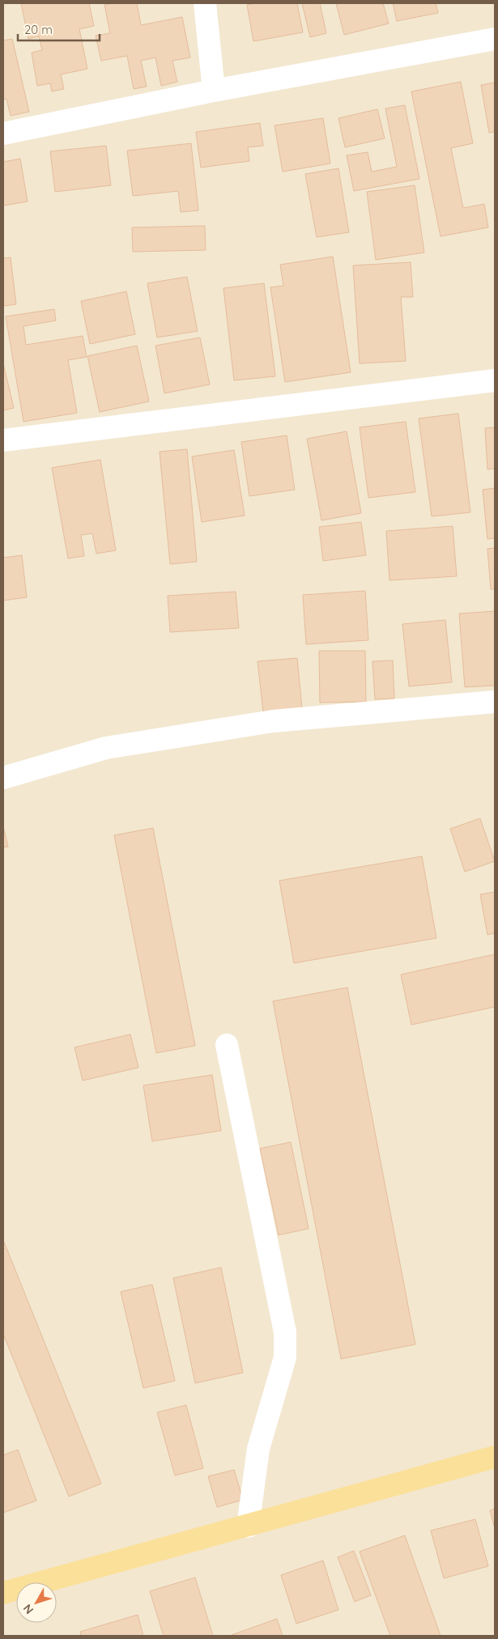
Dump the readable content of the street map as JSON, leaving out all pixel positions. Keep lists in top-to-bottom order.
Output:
{
  "scale_bar": "20 m",
  "north": "bottom left"
}
